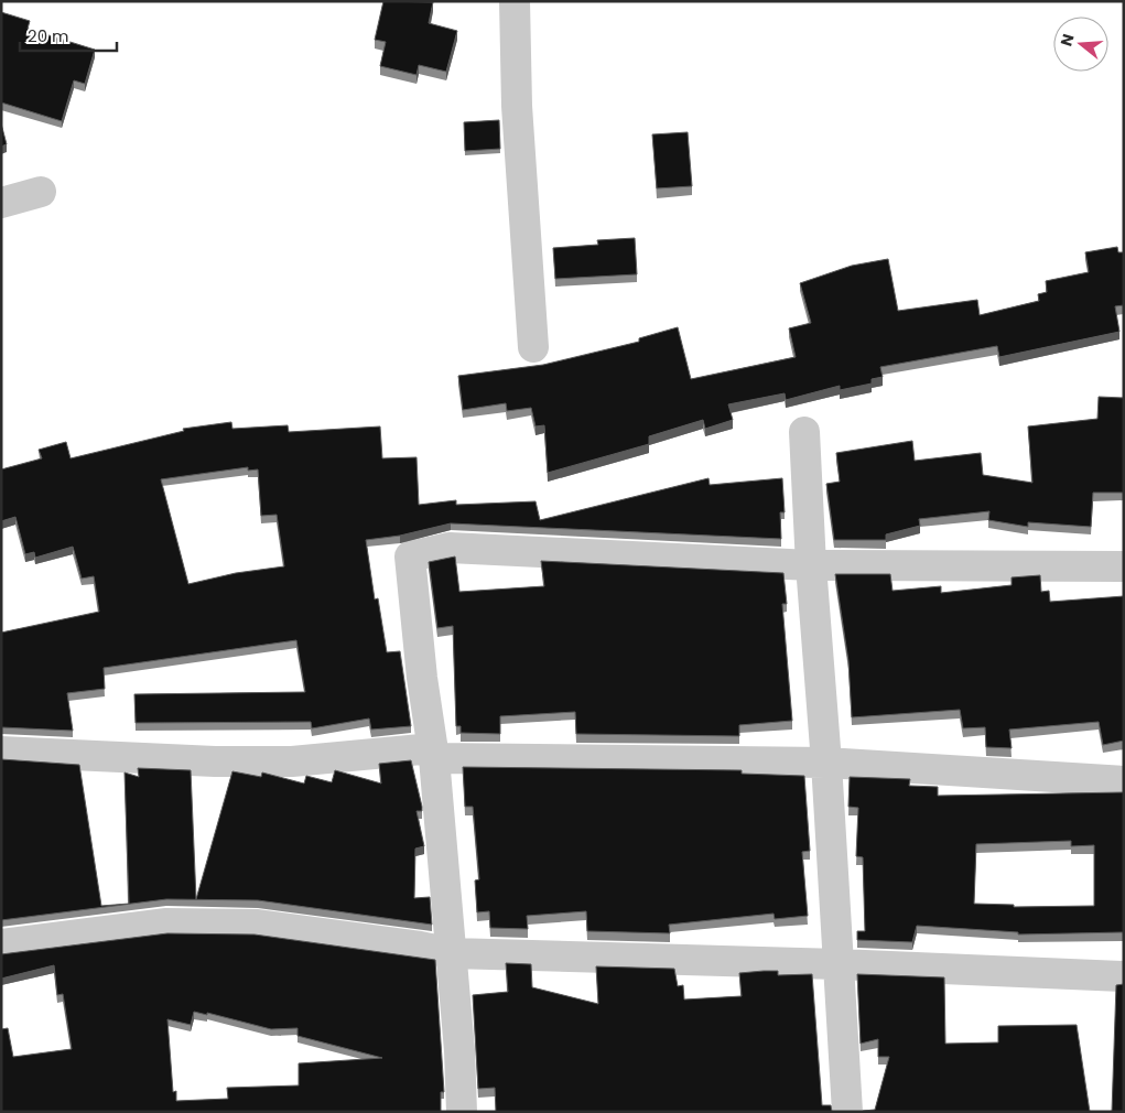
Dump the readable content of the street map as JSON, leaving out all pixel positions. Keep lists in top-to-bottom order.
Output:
{
  "scale_bar": "20 m",
  "north": "left"
}
